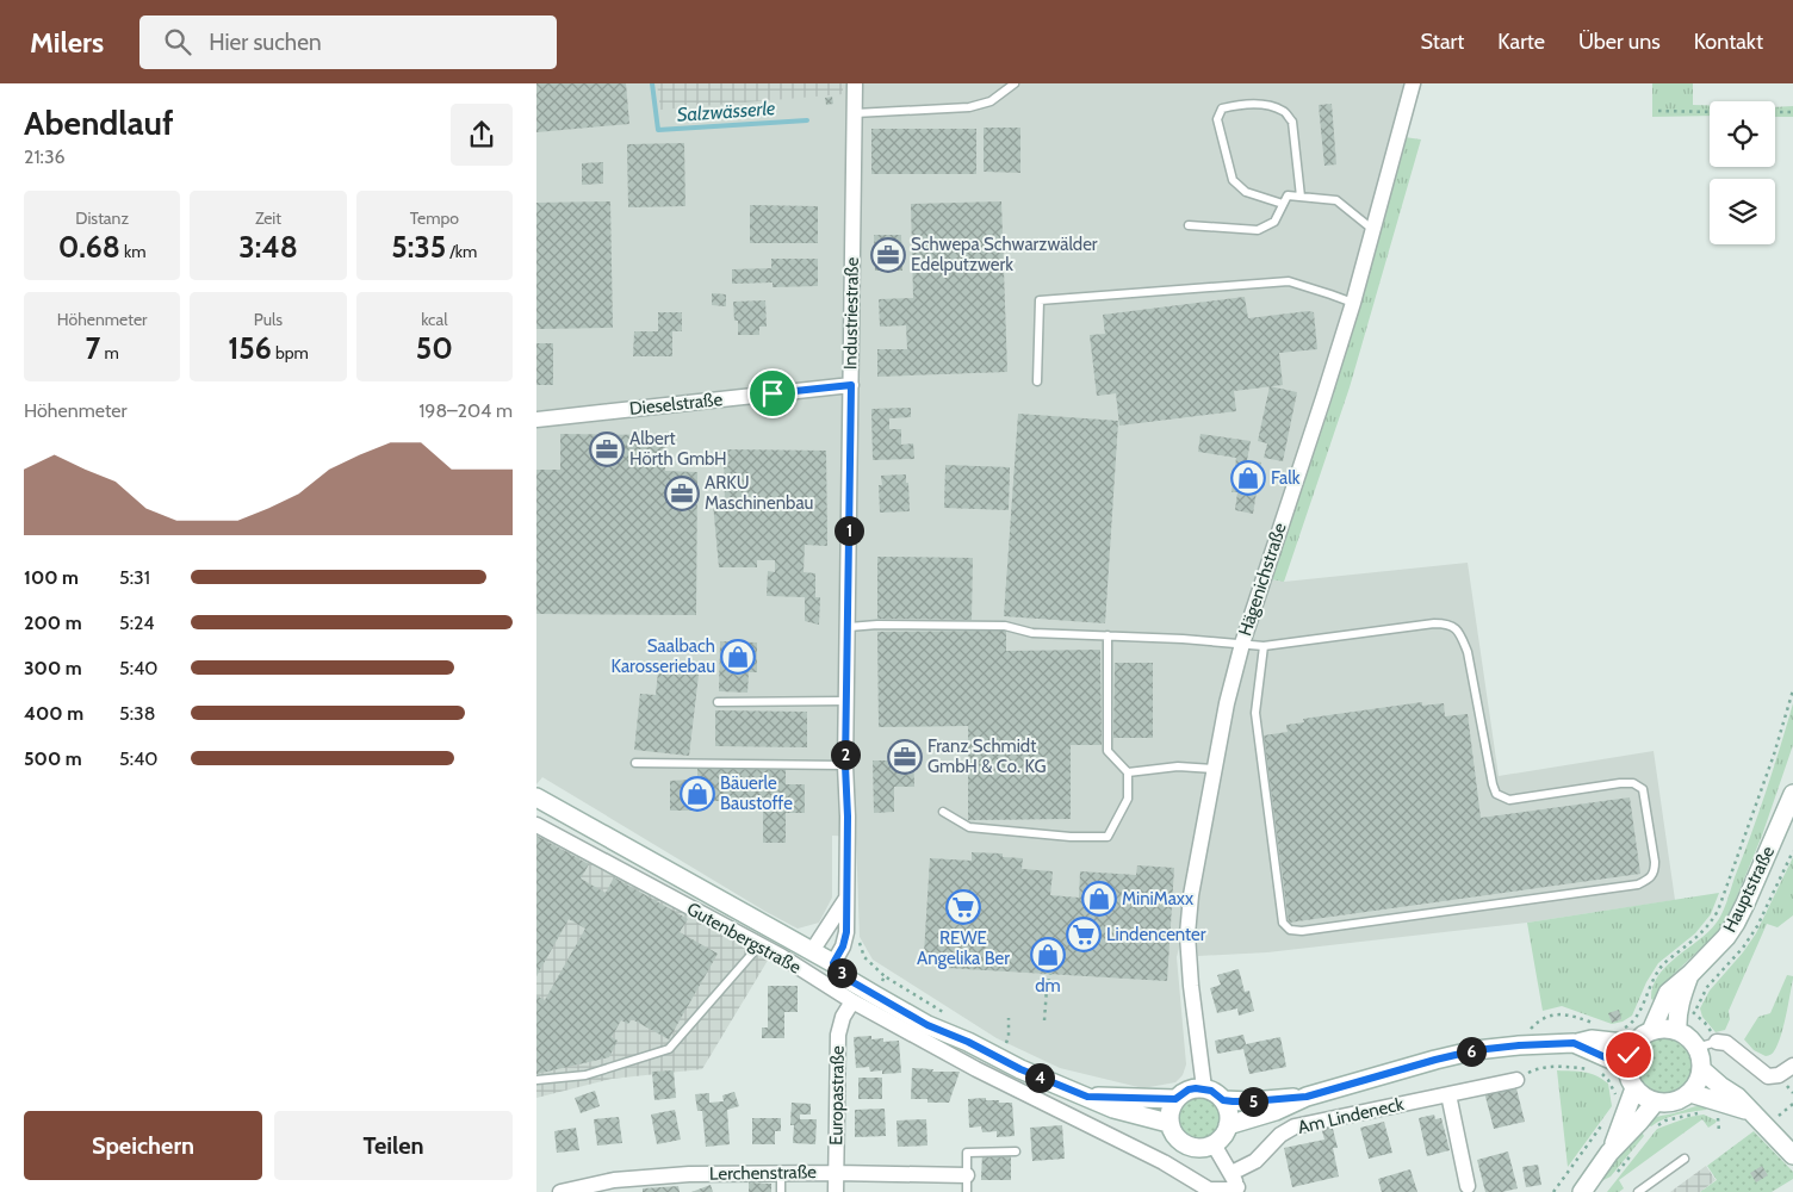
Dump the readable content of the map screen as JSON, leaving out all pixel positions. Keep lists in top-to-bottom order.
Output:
{
  "streets": {
    "main road": ["Hauptstraße"],
    "street": [
      "Industriestraße",
      "Dieselstraße",
      "Hägenichstraße",
      "Gutenbergstraße",
      "Europastraße",
      "Am Lindeneck",
      "Lerchenstraße"
    ]
  },
  "crossings": [
    ["Industriestraße", "Dieselstraße"],
    ["Gutenbergstraße", "Europastraße"],
    ["Gutenbergstraße", "Am Lindeneck"],
    ["Europastraße", "Lerchenstraße"]
  ],
  "water": ["Salzwässerle"],
  "places": {
    "office": [
      "Schwepa Schwarzwälder Edelputzwerk",
      "Albert Hörth GmbH",
      "ARKU Maschinenbau",
      "Franz Schmidt GmbH & Co. KG"
    ],
    "shop": [
      "Falk",
      "Saalbach Karosseriebau",
      "Bäuerle Baustoffe",
      "MiniMaxx",
      "dm"
    ],
    "supermarket": ["REWE Angelika Ber", "Lindencenter"]
  },
  "page": {
    "header": "Milers",
    "search": "Hier suchen",
    "nav": [
      "Start",
      "Karte",
      "Über uns",
      "Kontakt"
    ],
    "heading": ["Abendlauf", "21:36"],
    "stats": [
      ["Distanz", "0.68 km"],
      ["Zeit", "3:48"],
      ["Tempo", "5:35 /km"],
      ["Höhenmeter", "7 m"],
      ["Puls", "156 bpm"],
      ["kcal", "50"]
    ],
    "chart": ["Höhenmeter", "198–204 m"],
    "pins": [
      "1",
      "2",
      "3",
      "6",
      "4",
      "5"
    ],
    "list": [
      {
        "name": "100 m",
        "note": "5:31"
      },
      {
        "name": "200 m",
        "note": "5:24"
      },
      {
        "name": "300 m",
        "note": "5:40"
      },
      {
        "name": "400 m",
        "note": "5:38"
      },
      {
        "name": "500 m",
        "note": "5:40"
      }
    ],
    "buttons": ["Speichern", "Teilen"]
  }
}
